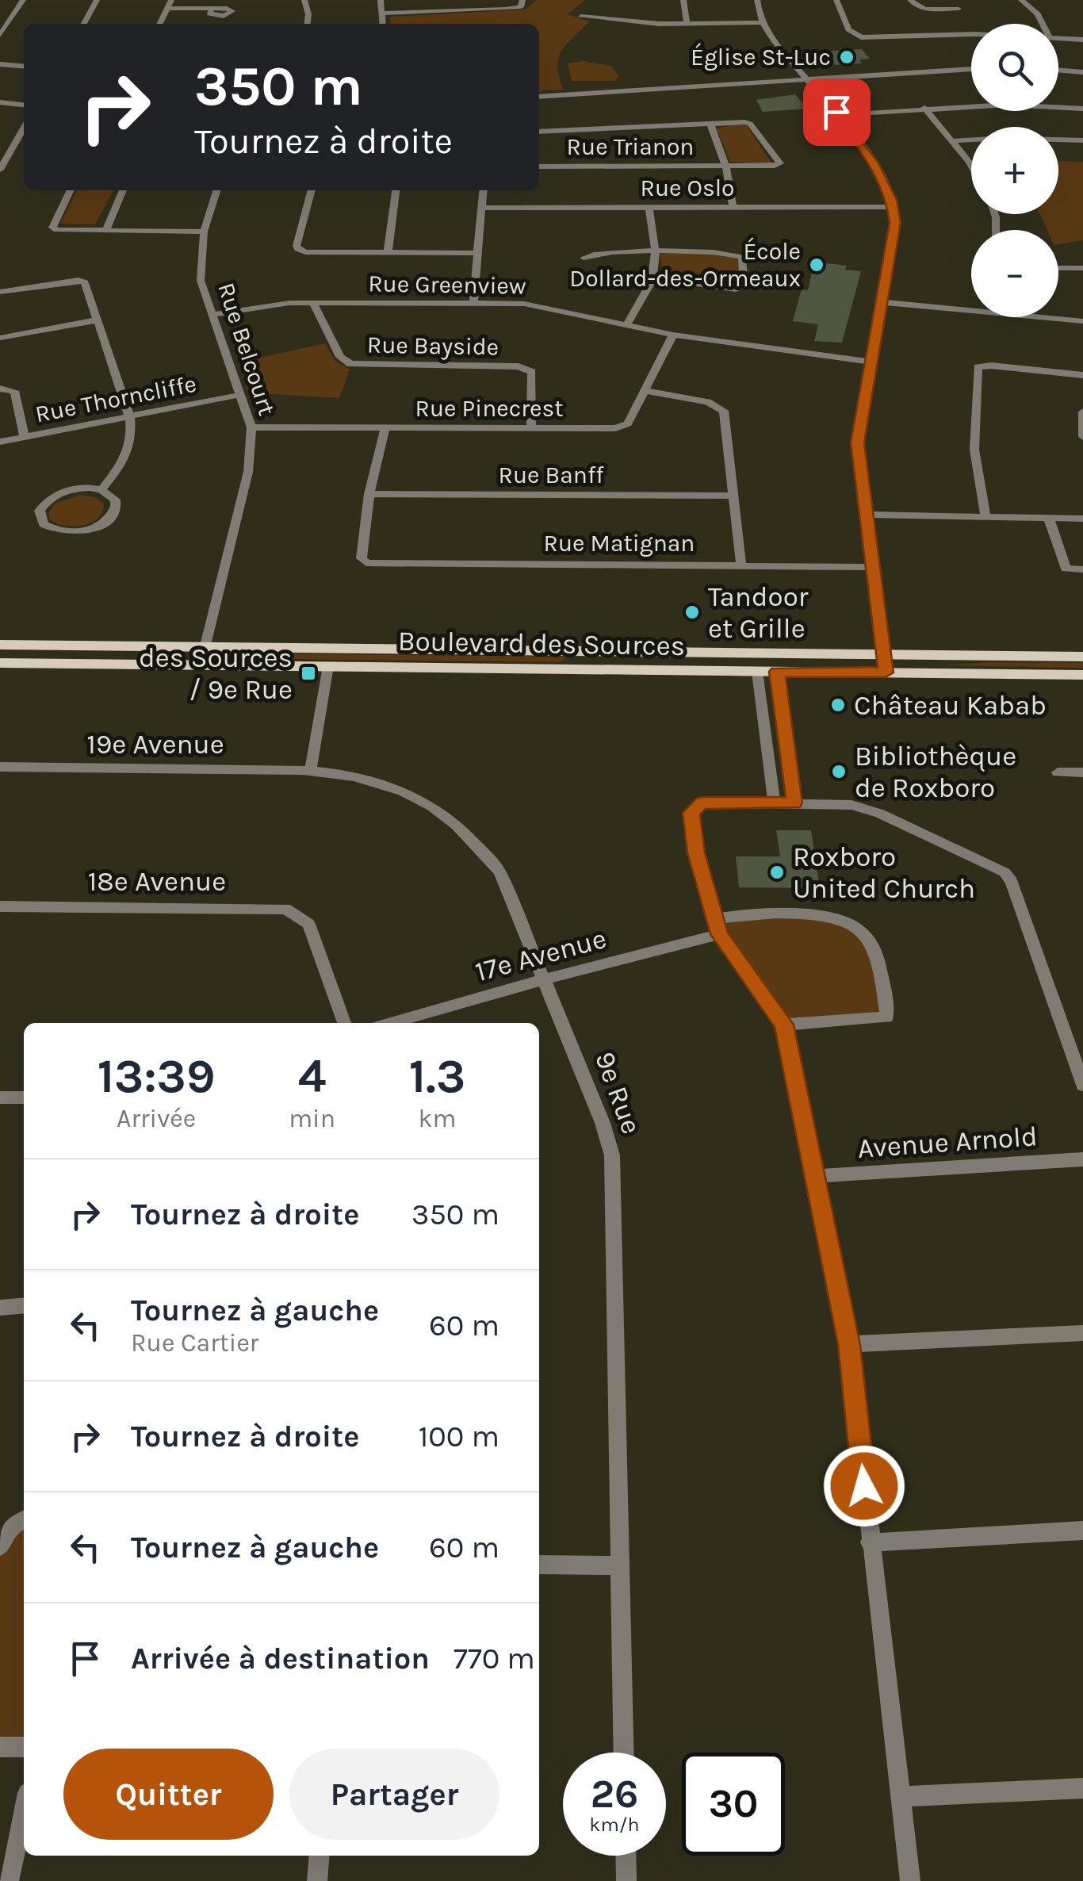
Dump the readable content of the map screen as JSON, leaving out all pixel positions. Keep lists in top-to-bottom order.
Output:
{
  "streets": {
    "main road": ["Boulevard des Sources"],
    "street": [
      "Rue Trianon",
      "Rue Oslo",
      "Rue Greenview",
      "Rue Bayside",
      "Rue Belcourt",
      "Rue Thorncliffe",
      "Rue Pinecrest",
      "Rue Banff",
      "Rue Matignan",
      "19e Avenue",
      "18e Avenue",
      "17e Avenue",
      "9e Rue",
      "Avenue Arnold"
    ]
  },
  "crossings": [
    ["Rue Greenview", "Rue Bayside"],
    ["Rue Greenview", "Rue Belcourt"],
    ["Rue Greenview", "Rue Pinecrest"],
    ["Rue Bayside", "Rue Pinecrest"],
    ["Rue Belcourt", "Rue Thorncliffe"],
    ["Rue Belcourt", "Rue Pinecrest"],
    ["Rue Belcourt", "Boulevard des Sources"],
    ["Rue Banff", "Rue Matignan"],
    ["19e Avenue", "9e Rue"],
    ["17e Avenue", "9e Rue"]
  ],
  "places": {
    "other": [
      "Église St-Luc",
      "École Dollard-des-Ormeaux",
      "Tandoor et Grille",
      "Château Kabab",
      "Bibliothèque de Roxboro",
      "Roxboro United Church"
    ],
    "transit": ["des Sources / 9e Rue"]
  },
  "page": {
    "map_buttons": ["+", "−"],
    "turn": ["350 m", "Tournez à droite"],
    "eta": [
      "13:39",
      "Arrivée",
      "4",
      "min",
      "1.3",
      "km"
    ],
    "list": [
      {
        "name": "Tournez à droite",
        "value": "350 m"
      },
      {
        "name": "Tournez à gauche",
        "note": "Rue Cartier",
        "value": "60 m"
      },
      {
        "name": "Tournez à droite",
        "value": "100 m"
      },
      {
        "name": "Tournez à gauche",
        "value": "60 m"
      },
      {
        "name": "Arrivée à destination",
        "value": "770 m"
      }
    ],
    "buttons": ["Quitter", "Partager"],
    "speed": "26 km/h",
    "limit": "30"
  }
}
